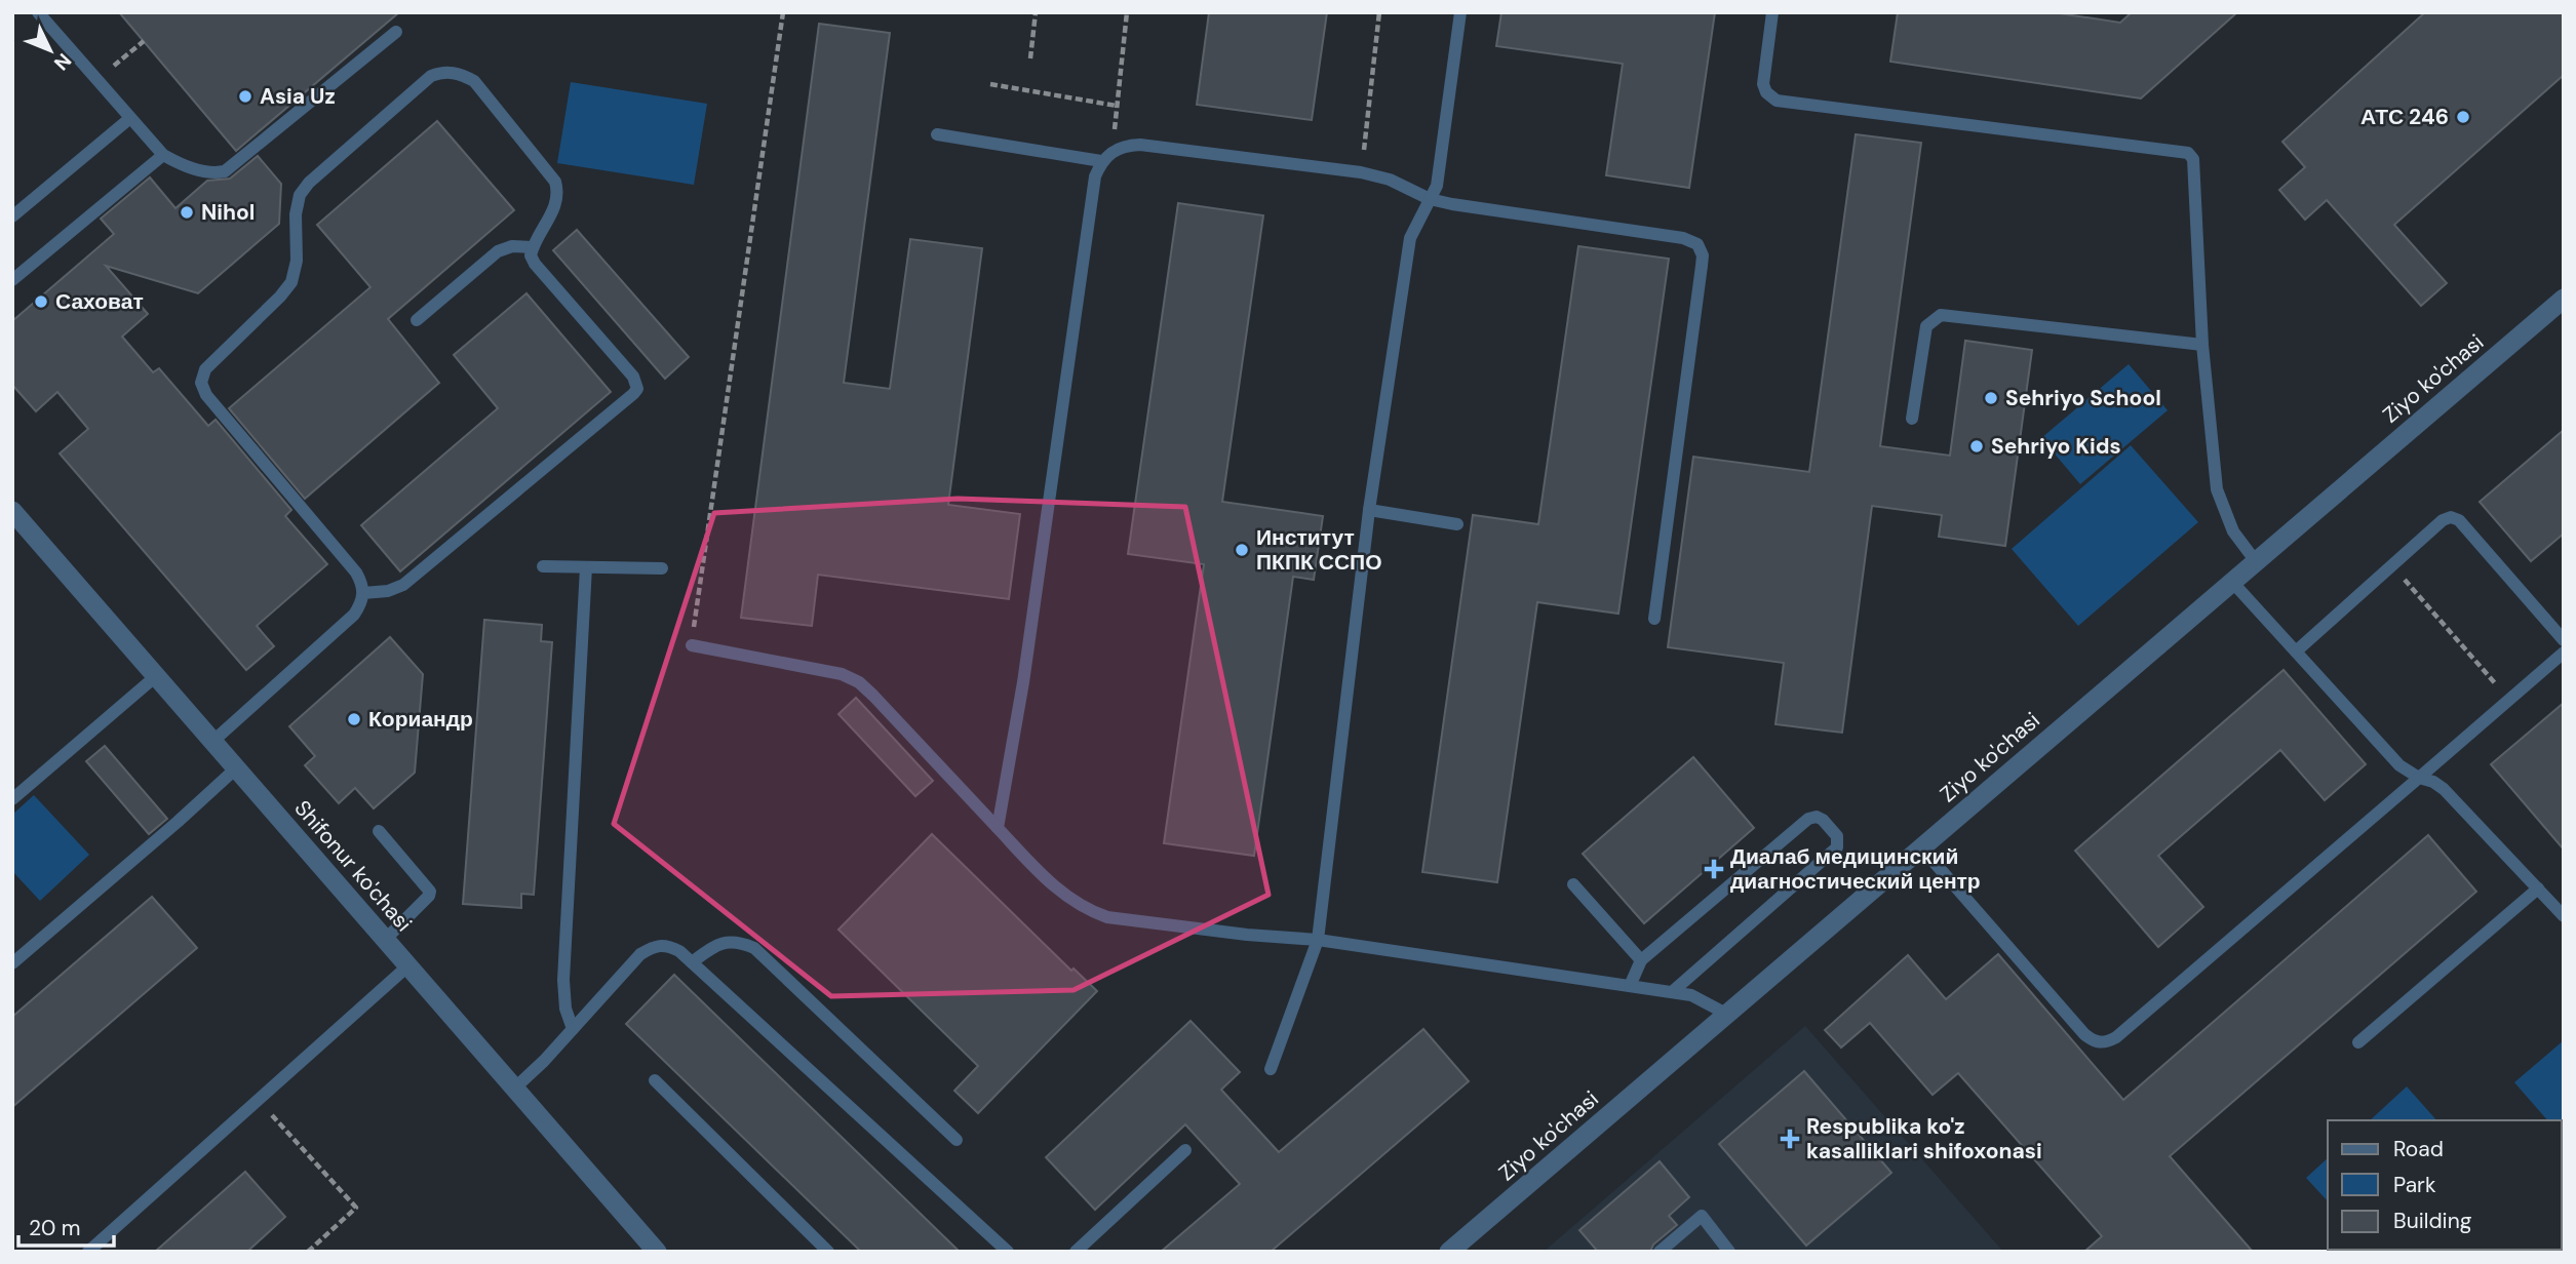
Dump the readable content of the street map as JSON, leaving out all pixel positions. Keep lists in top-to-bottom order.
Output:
{
  "streets": {
    "street": ["Ziyo ko'chasi", "Shifonur ko'chasi"]
  },
  "places": {
    "other": [
      "Asia Uz",
      "АТС 246",
      "Nihol",
      "Саховат",
      "Sehriyo School",
      "Sehriyo Kids",
      "Институт ПКПК ССПО",
      "Кориандр"
    ],
    "health": ["Диалаб медицинский диагностический центр", "Respublika ko'z kasalliklari shifoxonasi"]
  },
  "legend": ["Road", "Park", "Building"],
  "scale_bar": "20 m",
  "north": "bottom right"
}
